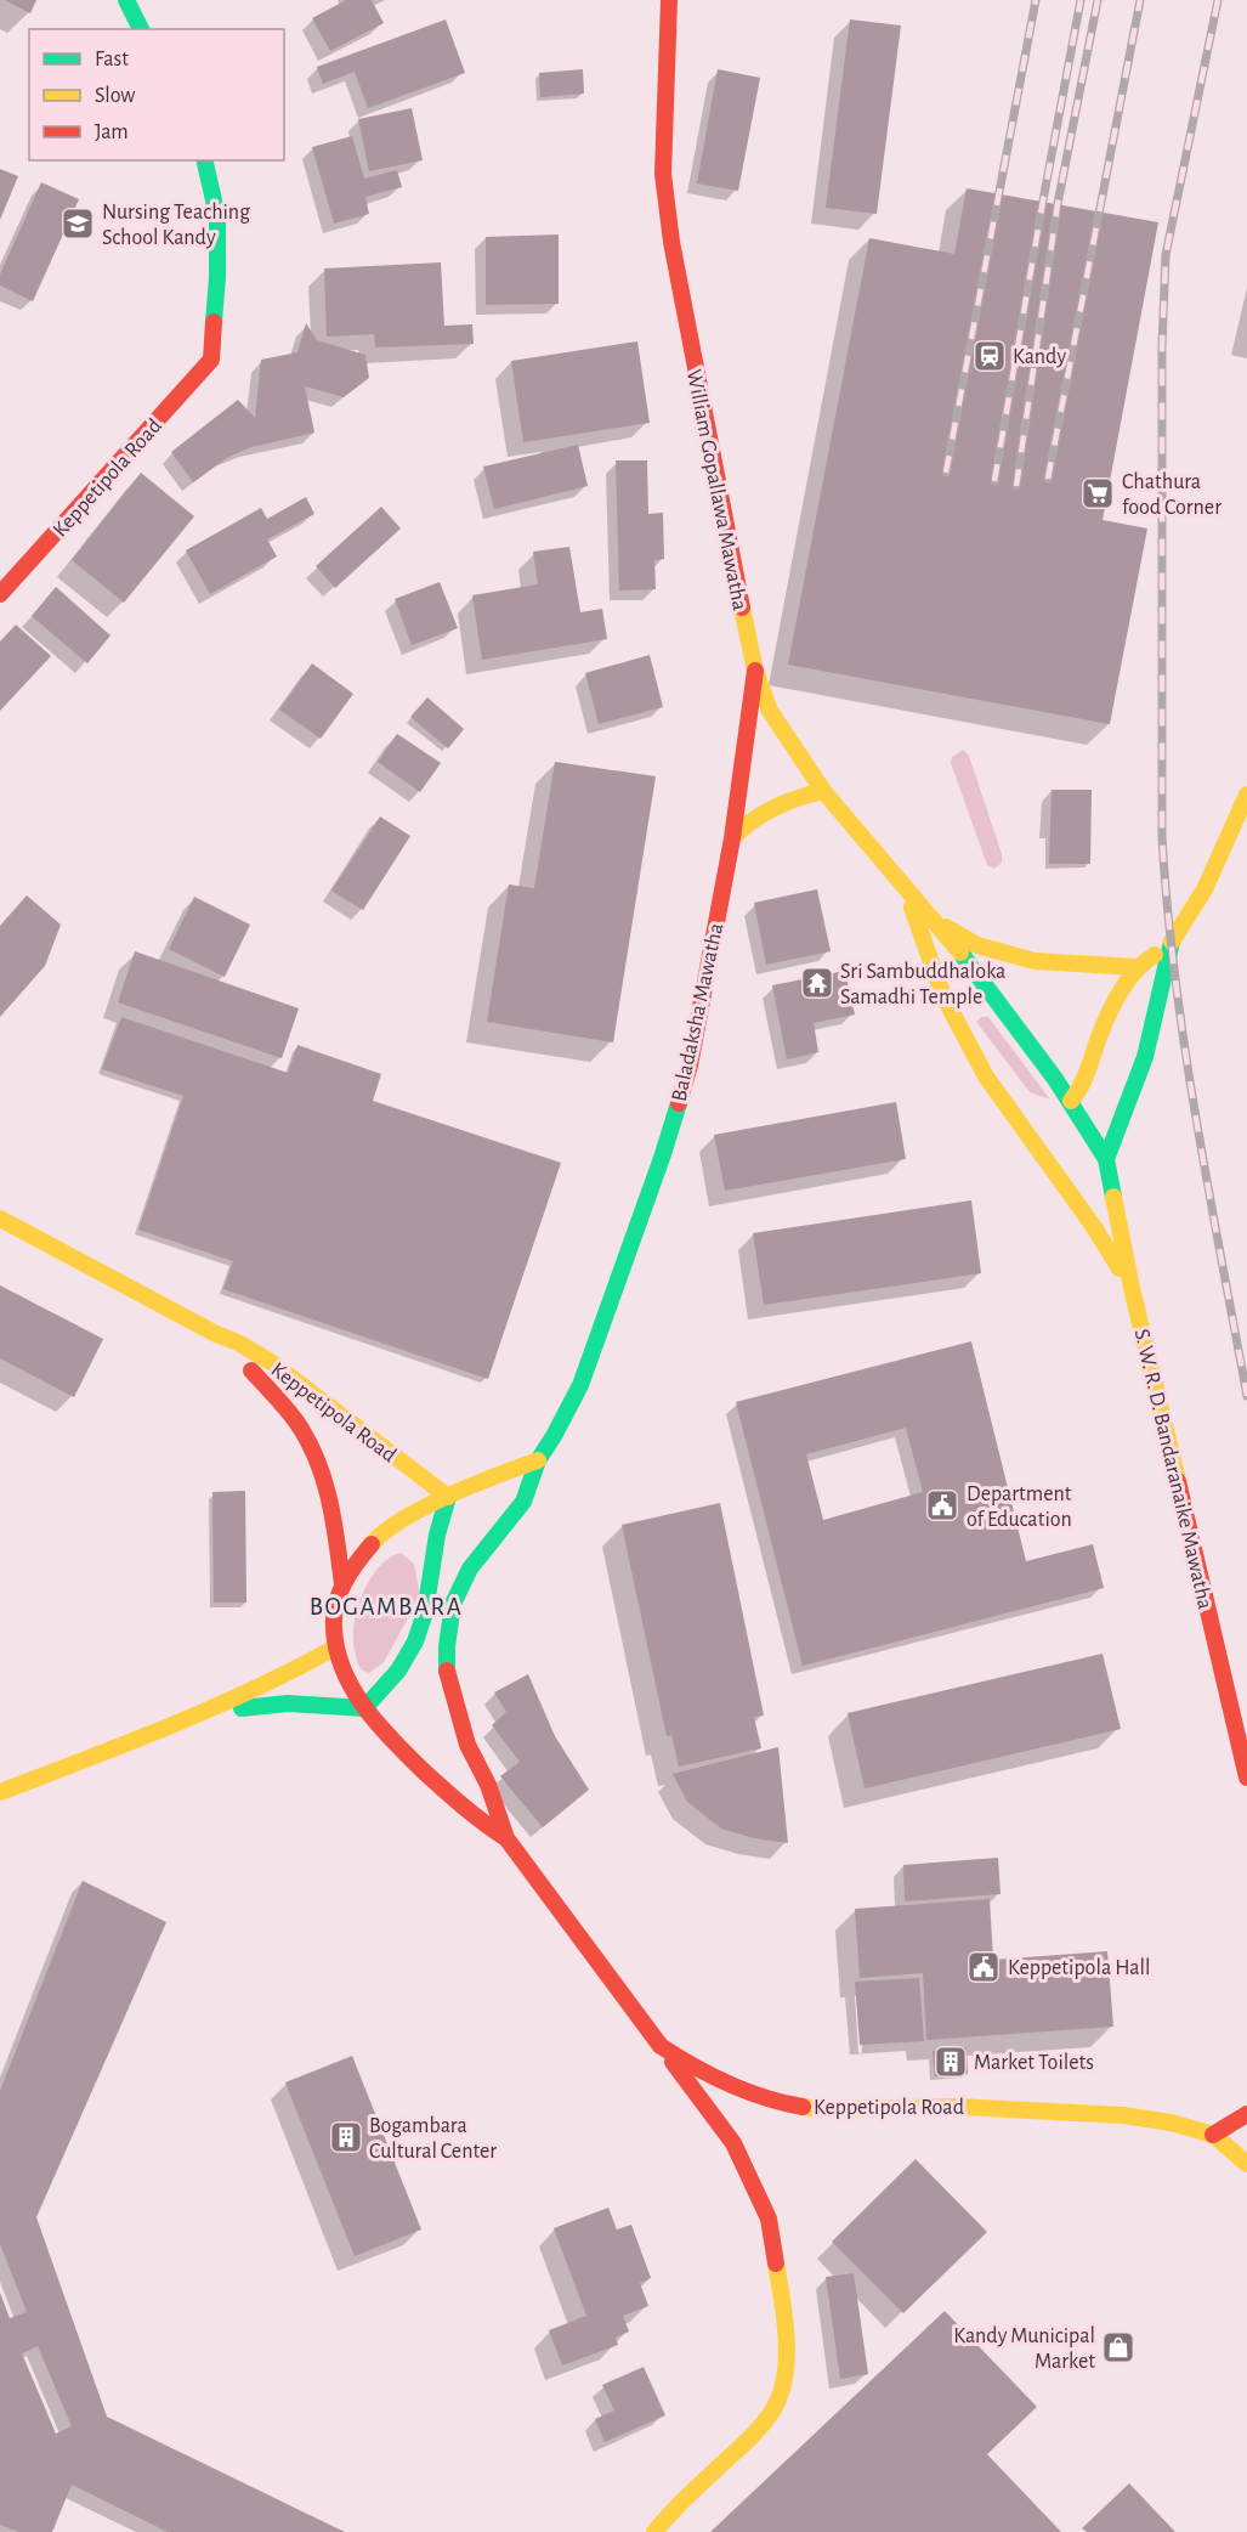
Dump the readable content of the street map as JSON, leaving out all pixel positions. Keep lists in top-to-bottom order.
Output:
{
  "streets": {
    "main road": [
      "Keppetipola Road",
      "William Gopallawa Mawatha",
      "Baladaksha Mawatha",
      "S. W. R. D. Bandaranaike Mawatha"
    ]
  },
  "crossings": [
    ["Keppetipola Road", "Baladaksha Mawatha"],
    ["William Gopallawa Mawatha", "Baladaksha Mawatha"],
    ["William Gopallawa Mawatha", "S. W. R. D. Bandaranaike Mawatha"]
  ],
  "districts": ["BOGAMBARA"],
  "places": {
    "school or university": ["Nursing Teaching School Kandy"],
    "station": ["Kandy"],
    "supermarket": ["Chathura food Corner"],
    "temple": ["Sri Sambuddhaloka Samadhi Temple"],
    "public building": ["Department of Education", "Keppetipola Hall"],
    "building": ["Market Toilets", "Bogambara Cultural Center"],
    "shop": ["Kandy Municipal Market"]
  },
  "legend": ["Fast", "Slow", "Jam"]
}
